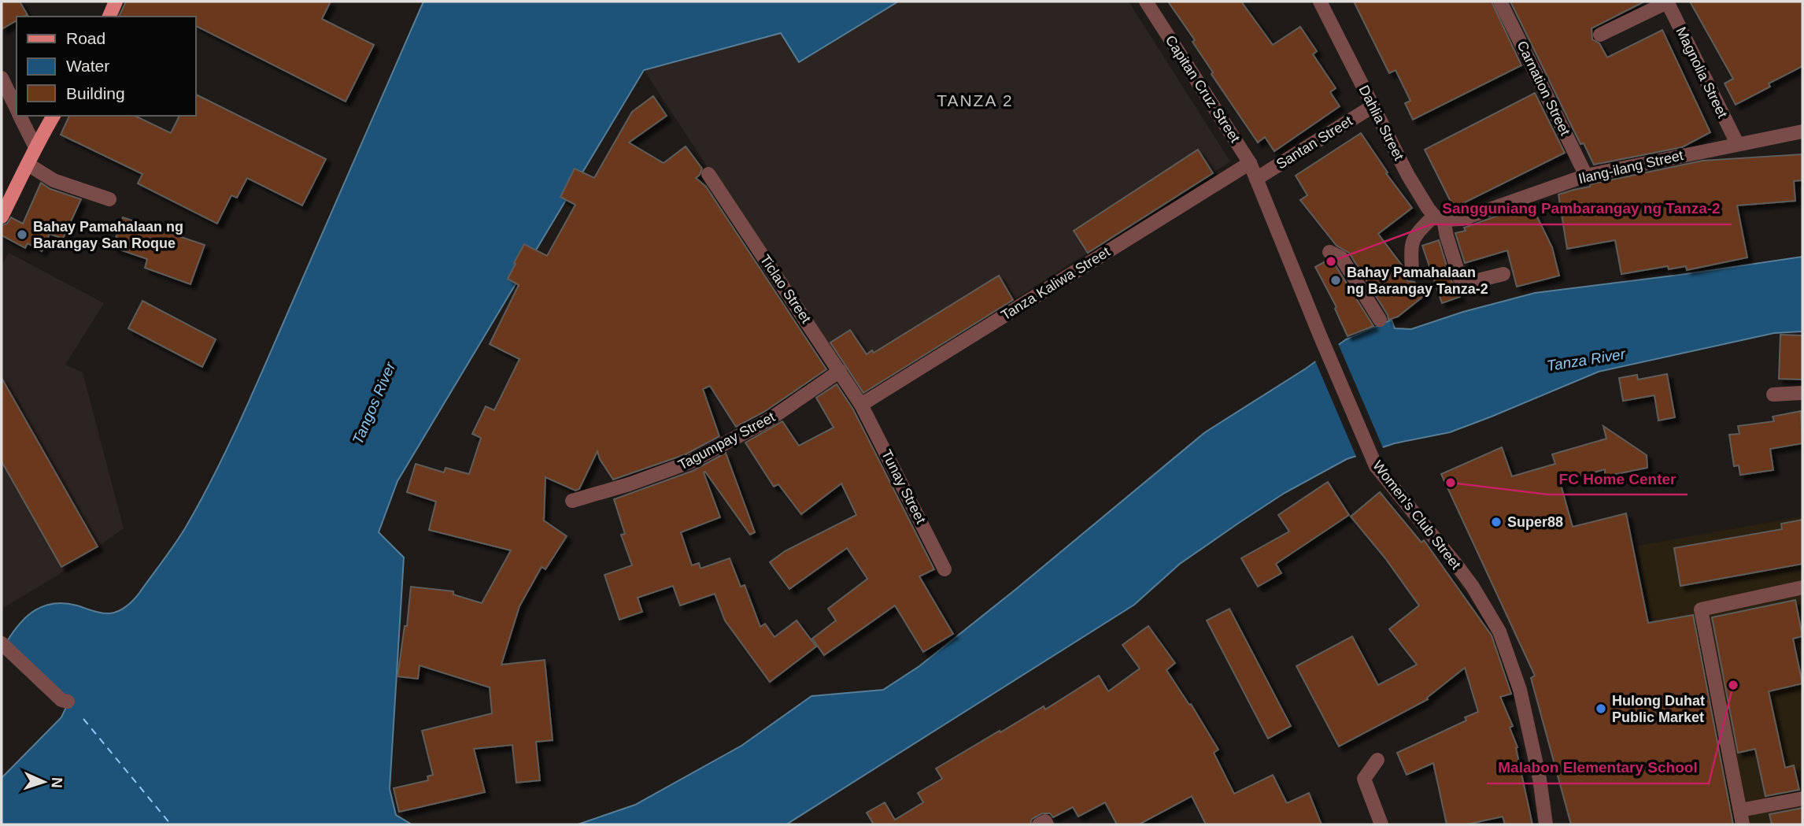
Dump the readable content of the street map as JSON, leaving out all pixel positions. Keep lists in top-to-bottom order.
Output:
{
  "streets": {
    "street": [
      "Magnolia Street",
      "Carnation Street",
      "Capitan Cruz Street",
      "Dahlia Street",
      "Santan Street",
      "Ilang-ilang Street",
      "Tanza Kaliwa Street",
      "Ticlao Street",
      "Tagumpay Street",
      "Tunay Street",
      "Women's Club Street"
    ]
  },
  "crossings": [
    ["Magnolia Street", "Ilang-ilang Street"],
    ["Carnation Street", "Ilang-ilang Street"],
    ["Capitan Cruz Street", "Santan Street"],
    ["Capitan Cruz Street", "Tanza Kaliwa Street"],
    ["Capitan Cruz Street", "Women's Club Street"],
    ["Dahlia Street", "Santan Street"],
    ["Dahlia Street", "Ilang-ilang Street"],
    ["Santan Street", "Women's Club Street"],
    ["Tanza Kaliwa Street", "Ticlao Street"],
    ["Tanza Kaliwa Street", "Tunay Street"],
    ["Ticlao Street", "Tagumpay Street"],
    ["Ticlao Street", "Tunay Street"]
  ],
  "districts": ["TANZA 2"],
  "water": ["Tanza River", "Tangos River"],
  "places": [
    "Bahay Pamahalaan ng Barangay San Roque",
    "Sangguniang Pambarangay ng Tanza-2",
    "Bahay Pamahalaan ng Barangay Tanza-2",
    "FC Home Center",
    "Super88",
    "Malabon Elementary School",
    "Hulong Duhat Public Market"
  ],
  "legend": ["Road", "Water", "Building"],
  "north": "right"
}
